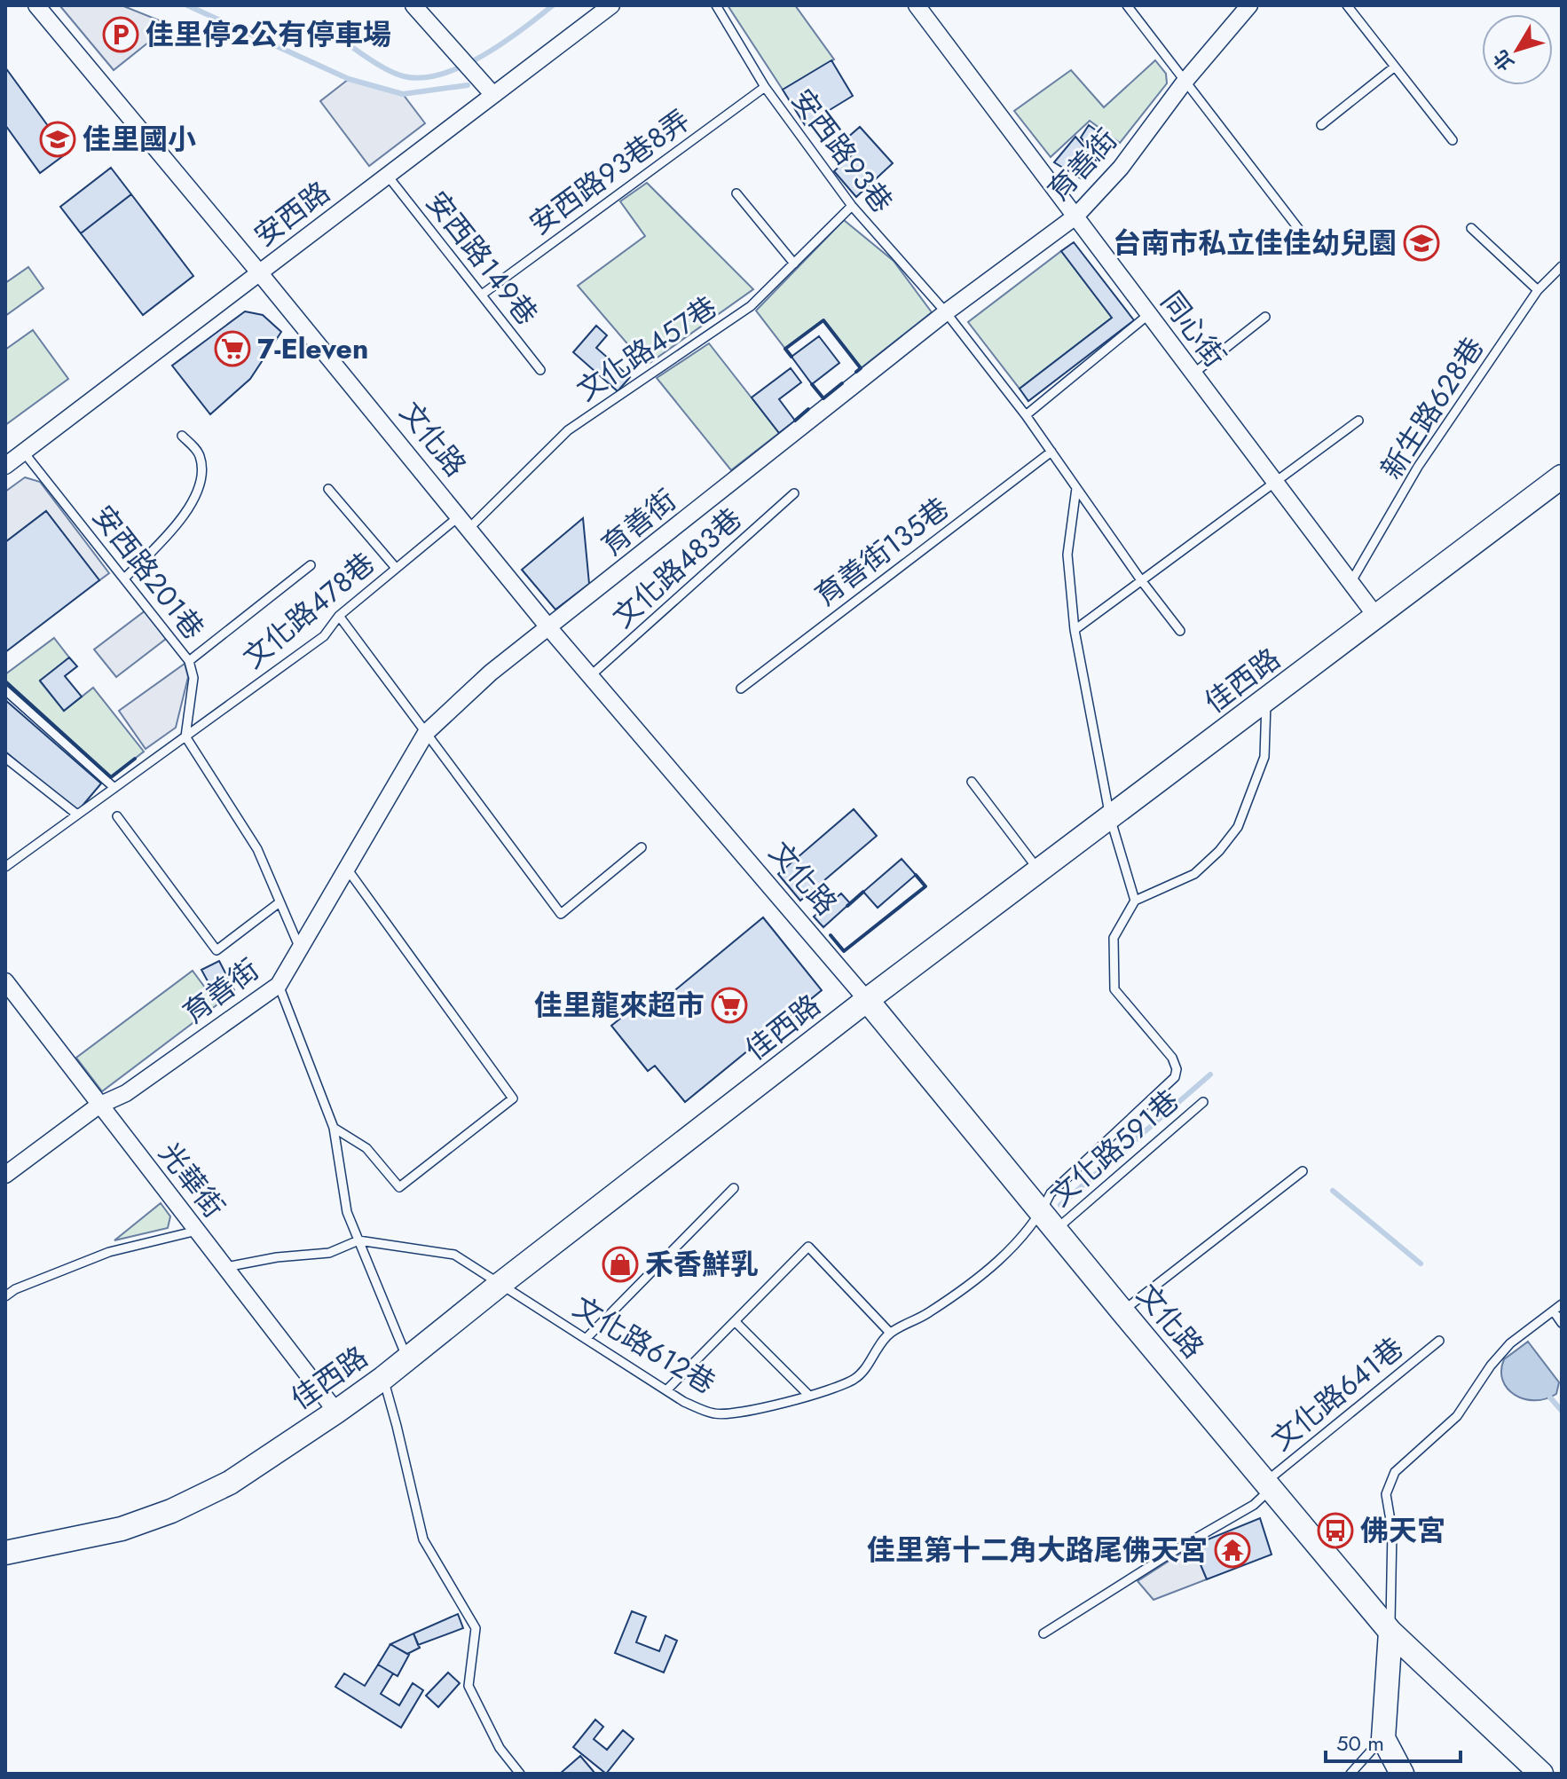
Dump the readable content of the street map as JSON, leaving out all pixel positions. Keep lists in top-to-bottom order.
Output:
{
  "streets": {
    "street": [
      "育善街",
      "安西路",
      "同心街",
      "文化路",
      "佳西路",
      "光華街"
    ],
    "lane": [
      "安西路93巷",
      "安西路93巷8弄",
      "安西路149巷",
      "文化路457巷",
      "新生路628巷",
      "育善街135巷",
      "文化路483巷",
      "安西路201巷",
      "文化路478巷",
      "文化路591巷",
      "文化路612巷",
      "文化路641巷"
    ]
  },
  "crossings": [
    ["安西路93巷", "育善街"],
    ["安西路93巷", "安西路93巷8弄"],
    ["安西路93巷", "文化路457巷"],
    ["育善街", "同心街"],
    ["育善街", "文化路"],
    ["育善街", "光華街"],
    ["安西路93巷8弄", "安西路149巷"],
    ["安西路", "安西路149巷"],
    ["安西路", "文化路"],
    ["安西路", "安西路201巷"],
    ["同心街", "新生路628巷"],
    ["同心街", "佳西路"],
    ["文化路457巷", "文化路"],
    ["文化路457巷", "文化路478巷"],
    ["文化路", "文化路483巷"],
    ["文化路", "文化路478巷"],
    ["文化路", "佳西路"],
    ["文化路", "文化路591巷"],
    ["文化路", "文化路612巷"],
    ["文化路", "文化路641巷"],
    ["安西路201巷", "文化路478巷"],
    ["佳西路", "光華街"],
    ["佳西路", "文化路612巷"],
    ["文化路591巷", "文化路612巷"]
  ],
  "places": {
    "parking": ["佳里停2公有停車場"],
    "school or university": ["佳里國小", "台南市私立佳佳幼兒園"],
    "supermarket": ["7-Eleven", "佳里龍來超市"],
    "shop": ["禾香鮮乳"],
    "bus stop": ["佛天宮"],
    "temple": ["佳里第十二角大路尾佛天宮"]
  },
  "scale_bar": "50 m",
  "north": "bottom left"
}
